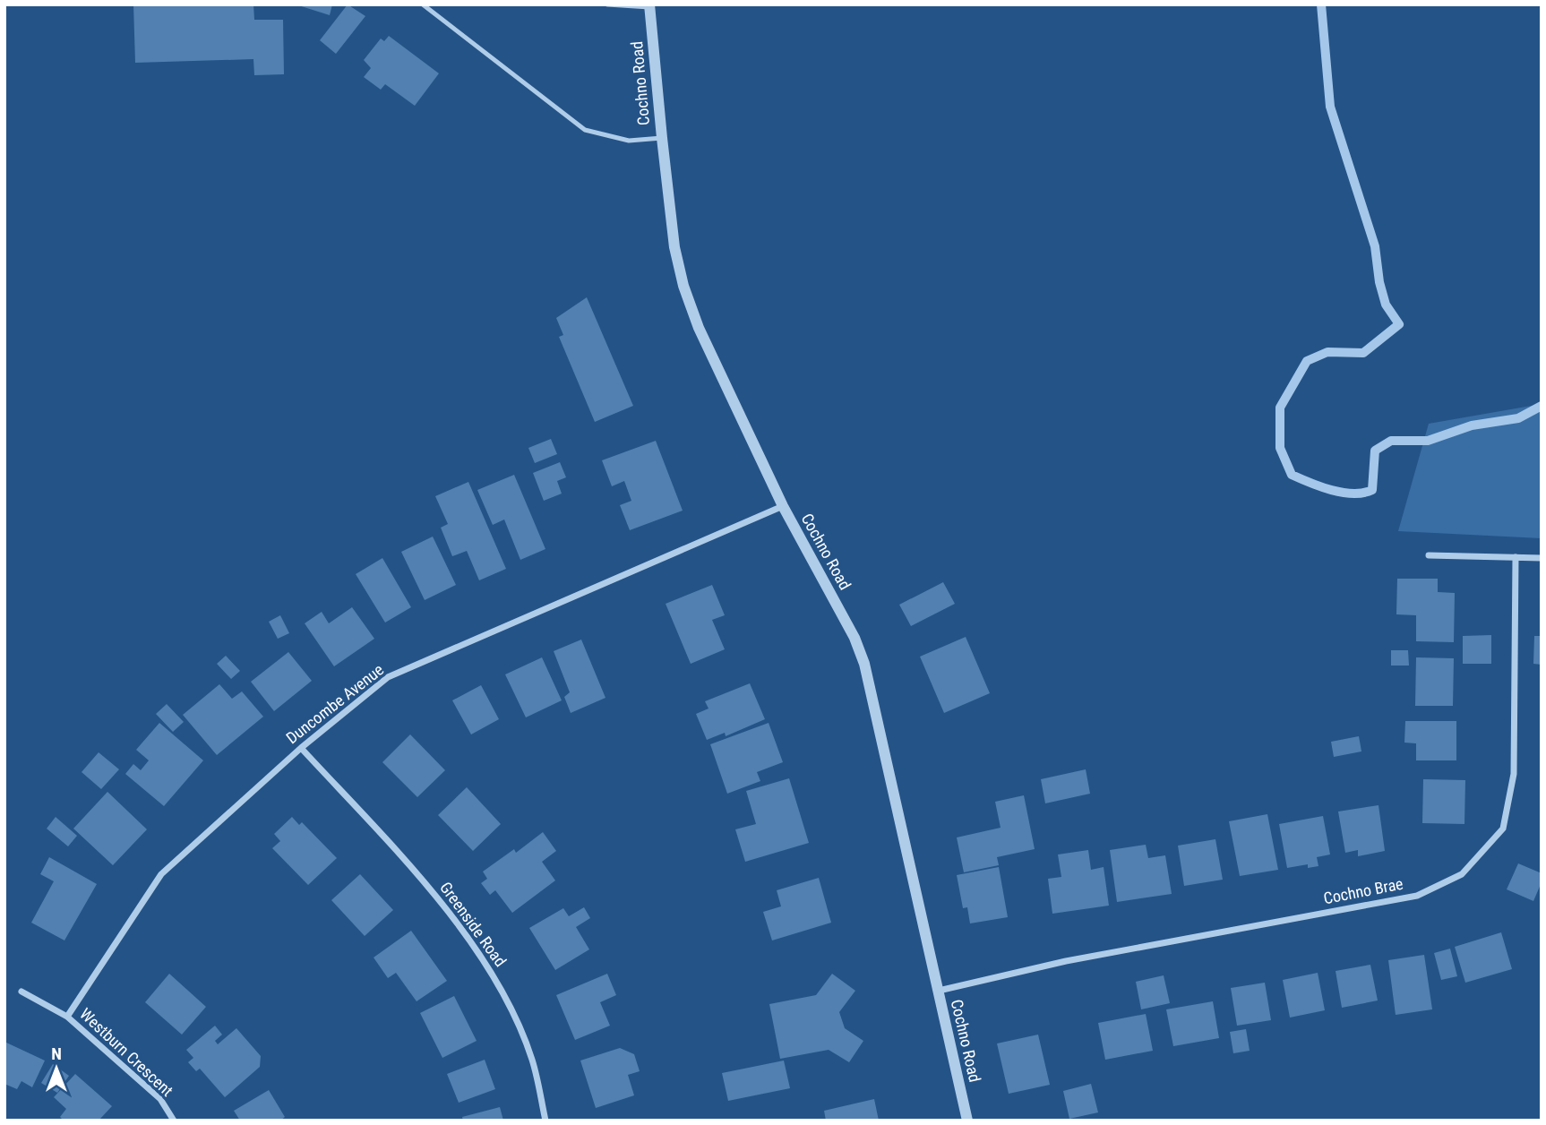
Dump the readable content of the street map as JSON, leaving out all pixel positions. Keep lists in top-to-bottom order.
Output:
{
  "streets": {
    "street": [
      "Cochno Road",
      "Duncombe Avenue",
      "Cochno Brae",
      "Greenside Road",
      "Westburn Crescent"
    ]
  },
  "crossings": [
    ["Cochno Road", "Duncombe Avenue"],
    ["Cochno Road", "Cochno Brae"],
    ["Duncombe Avenue", "Greenside Road"],
    ["Duncombe Avenue", "Westburn Crescent"]
  ],
  "north": "top"
}
